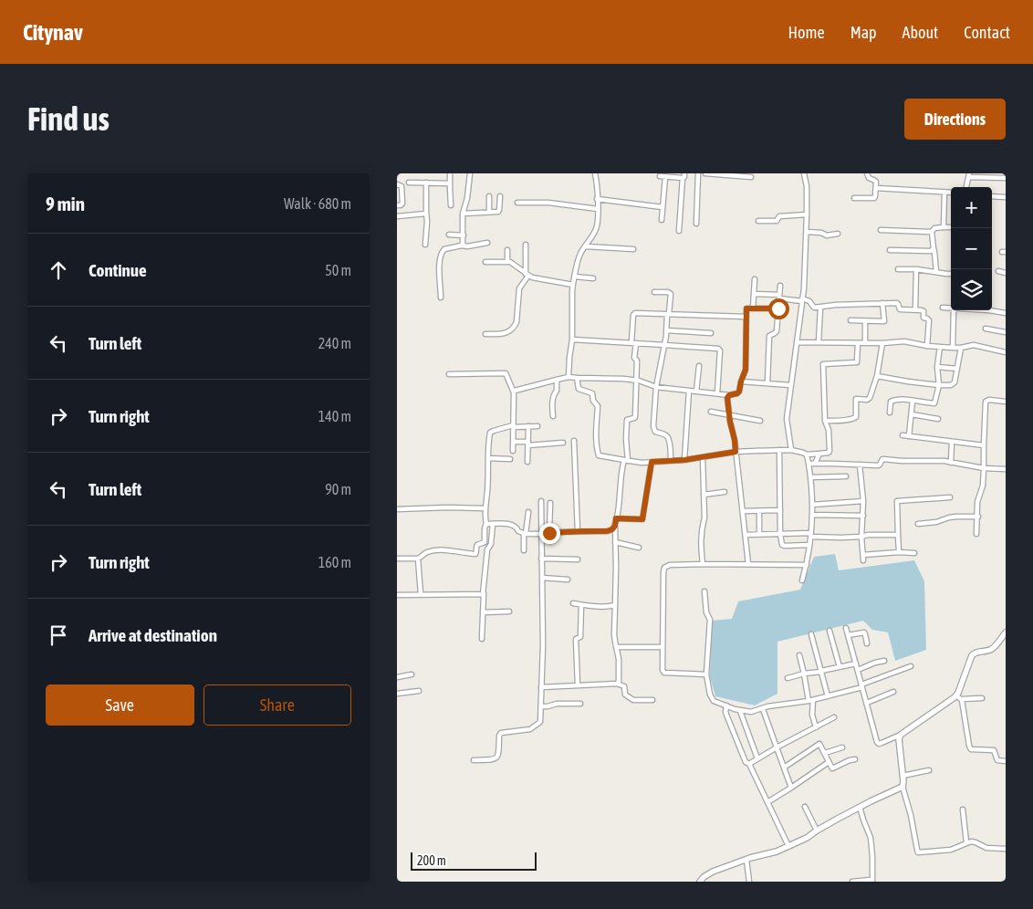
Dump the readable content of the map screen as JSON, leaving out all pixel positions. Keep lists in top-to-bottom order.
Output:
{
  "scale_bar": "200 m",
  "page": {
    "header": "Citynav",
    "nav": [
      "Home",
      "Map",
      "About",
      "Contact"
    ],
    "buttons": [
      "Directions",
      ["Save", "Share"]
    ],
    "title": "Find us",
    "heading": ["9 min", "Walk · 680 m"],
    "map_buttons": ["+", "−"],
    "list": [
      ["Continue", "50 m"],
      ["Turn left", "240 m"],
      ["Turn right", "140 m"],
      ["Turn left", "90 m"],
      ["Turn right", "160 m"],
      "Arrive at destination"
    ],
    "scale": "200 m"
  }
}
